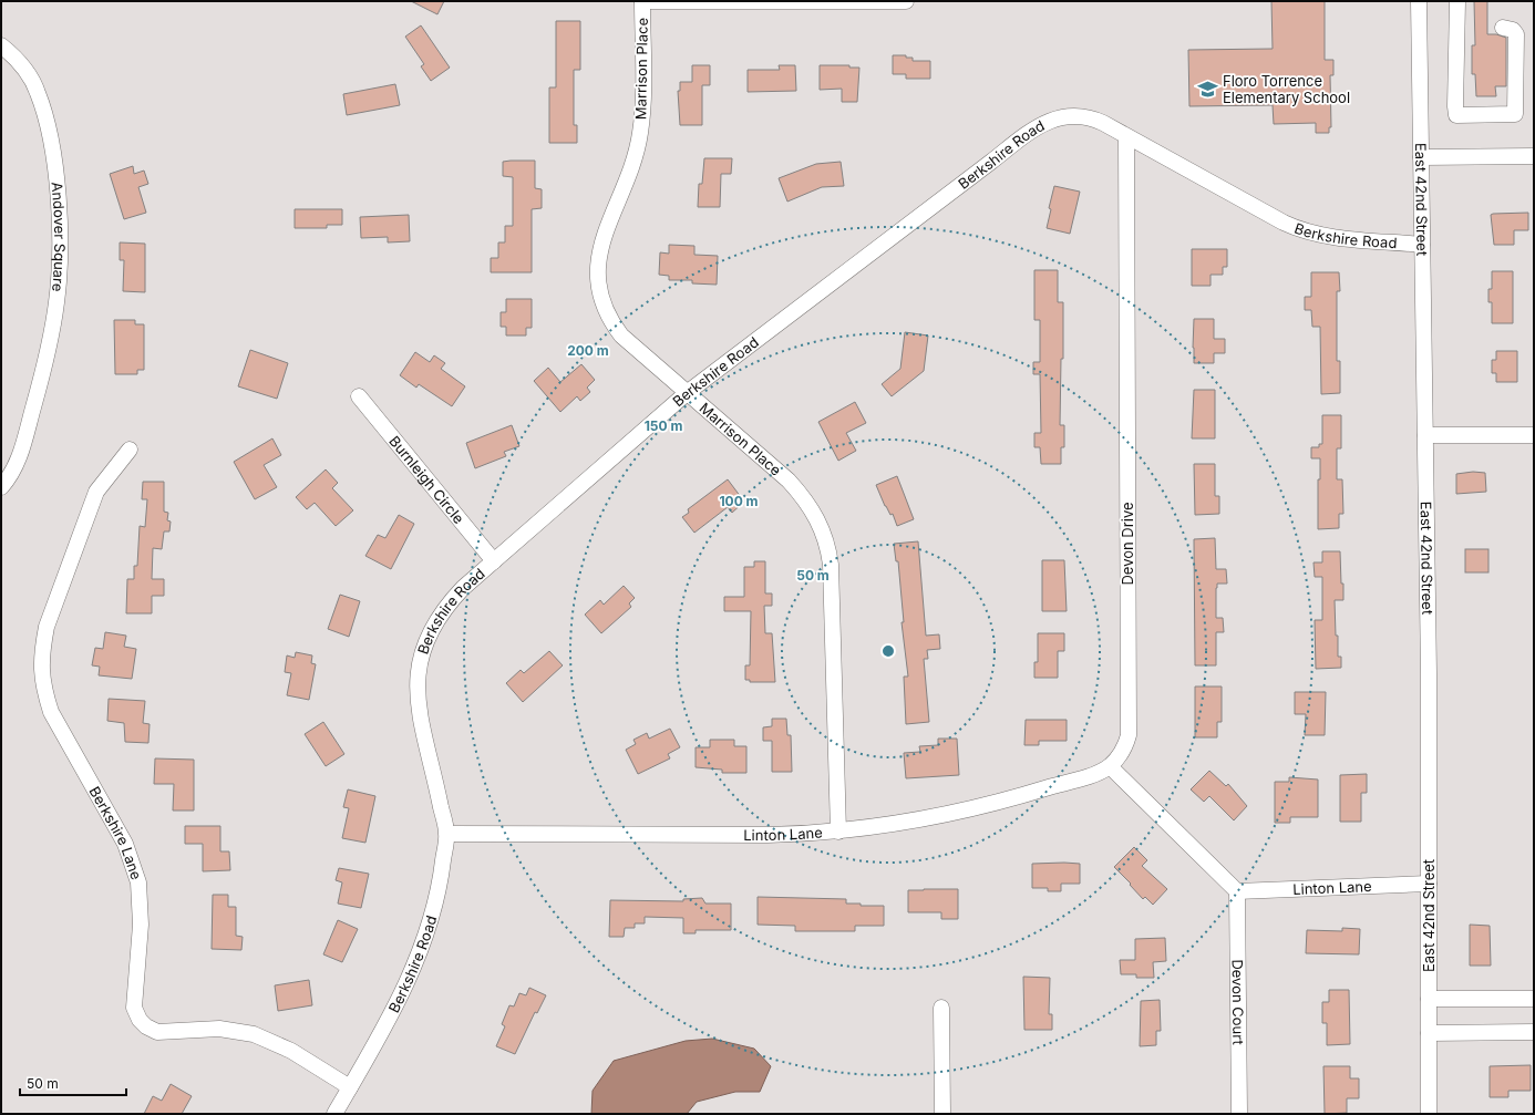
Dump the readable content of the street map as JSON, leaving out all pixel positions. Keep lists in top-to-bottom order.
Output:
{
  "streets": {
    "street": [
      "Marrison Place",
      "Berkshire Road",
      "East 42nd Street",
      "Andover Square",
      "Burnleigh Circle",
      "Devon Drive",
      "Berkshire Lane",
      "Linton Lane",
      "Devon Court"
    ]
  },
  "crossings": [
    ["Marrison Place", "Berkshire Road"],
    ["Marrison Place", "Linton Lane"],
    ["Berkshire Road", "East 42nd Street"],
    ["Berkshire Road", "Burnleigh Circle"],
    ["Berkshire Road", "Devon Drive"],
    ["Berkshire Road", "Berkshire Lane"],
    ["Berkshire Road", "Linton Lane"],
    ["East 42nd Street", "Linton Lane"],
    ["Devon Drive", "Linton Lane"],
    ["Linton Lane", "Devon Court"]
  ],
  "places": {
    "school or university": ["Floro Torrence Elementary School"]
  },
  "scale_bar": "50 m",
  "rings": [
    "200 m",
    "150 m",
    "100 m",
    "50 m"
  ]
}
